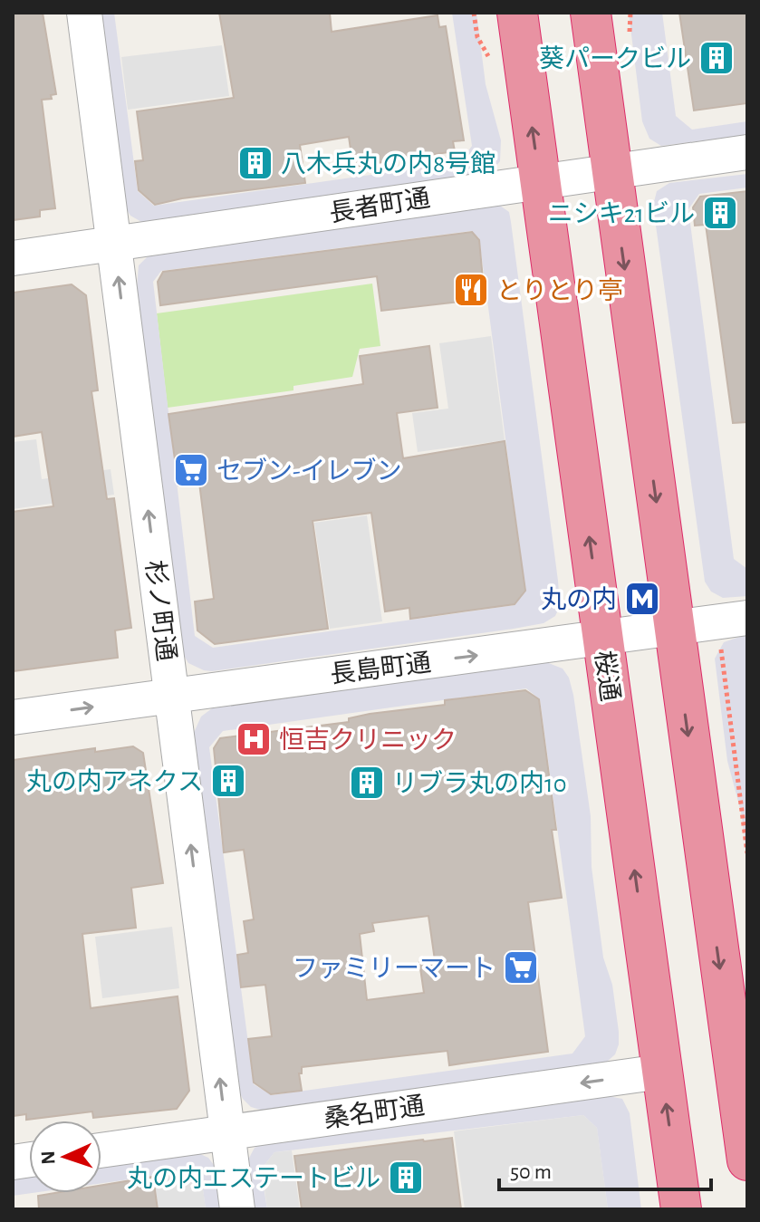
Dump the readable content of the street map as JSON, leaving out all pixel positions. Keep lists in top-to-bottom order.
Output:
{
  "streets": {
    "highway": ["桜通"],
    "street": [
      "長者町通",
      "杉ノ町通",
      "長島町通",
      "桑名町通"
    ]
  },
  "crossings": [
    ["長者町通", "杉ノ町通"],
    ["長者町通", "桜通"],
    ["杉ノ町通", "長島町通"],
    ["杉ノ町通", "桑名町通"],
    ["長島町通", "桜通"],
    ["桜通", "桑名町通"]
  ],
  "one_way": ["杉ノ町通", "長島町通", "桑名町通"],
  "places": {
    "building": [
      "葵パークビル",
      "八木兵丸の内8号館",
      "ニシキ21ビル",
      "丸の内アネクス",
      "リブラ丸の内10",
      "丸の内エステートビル"
    ],
    "restaurant": ["とりとり亭"],
    "supermarket": ["セブン-イレブン", "ファミリーマート"],
    "metro station": ["丸の内"],
    "hospital": ["恒吉クリニック"]
  },
  "scale_bar": "50 m",
  "north": "left"
}
